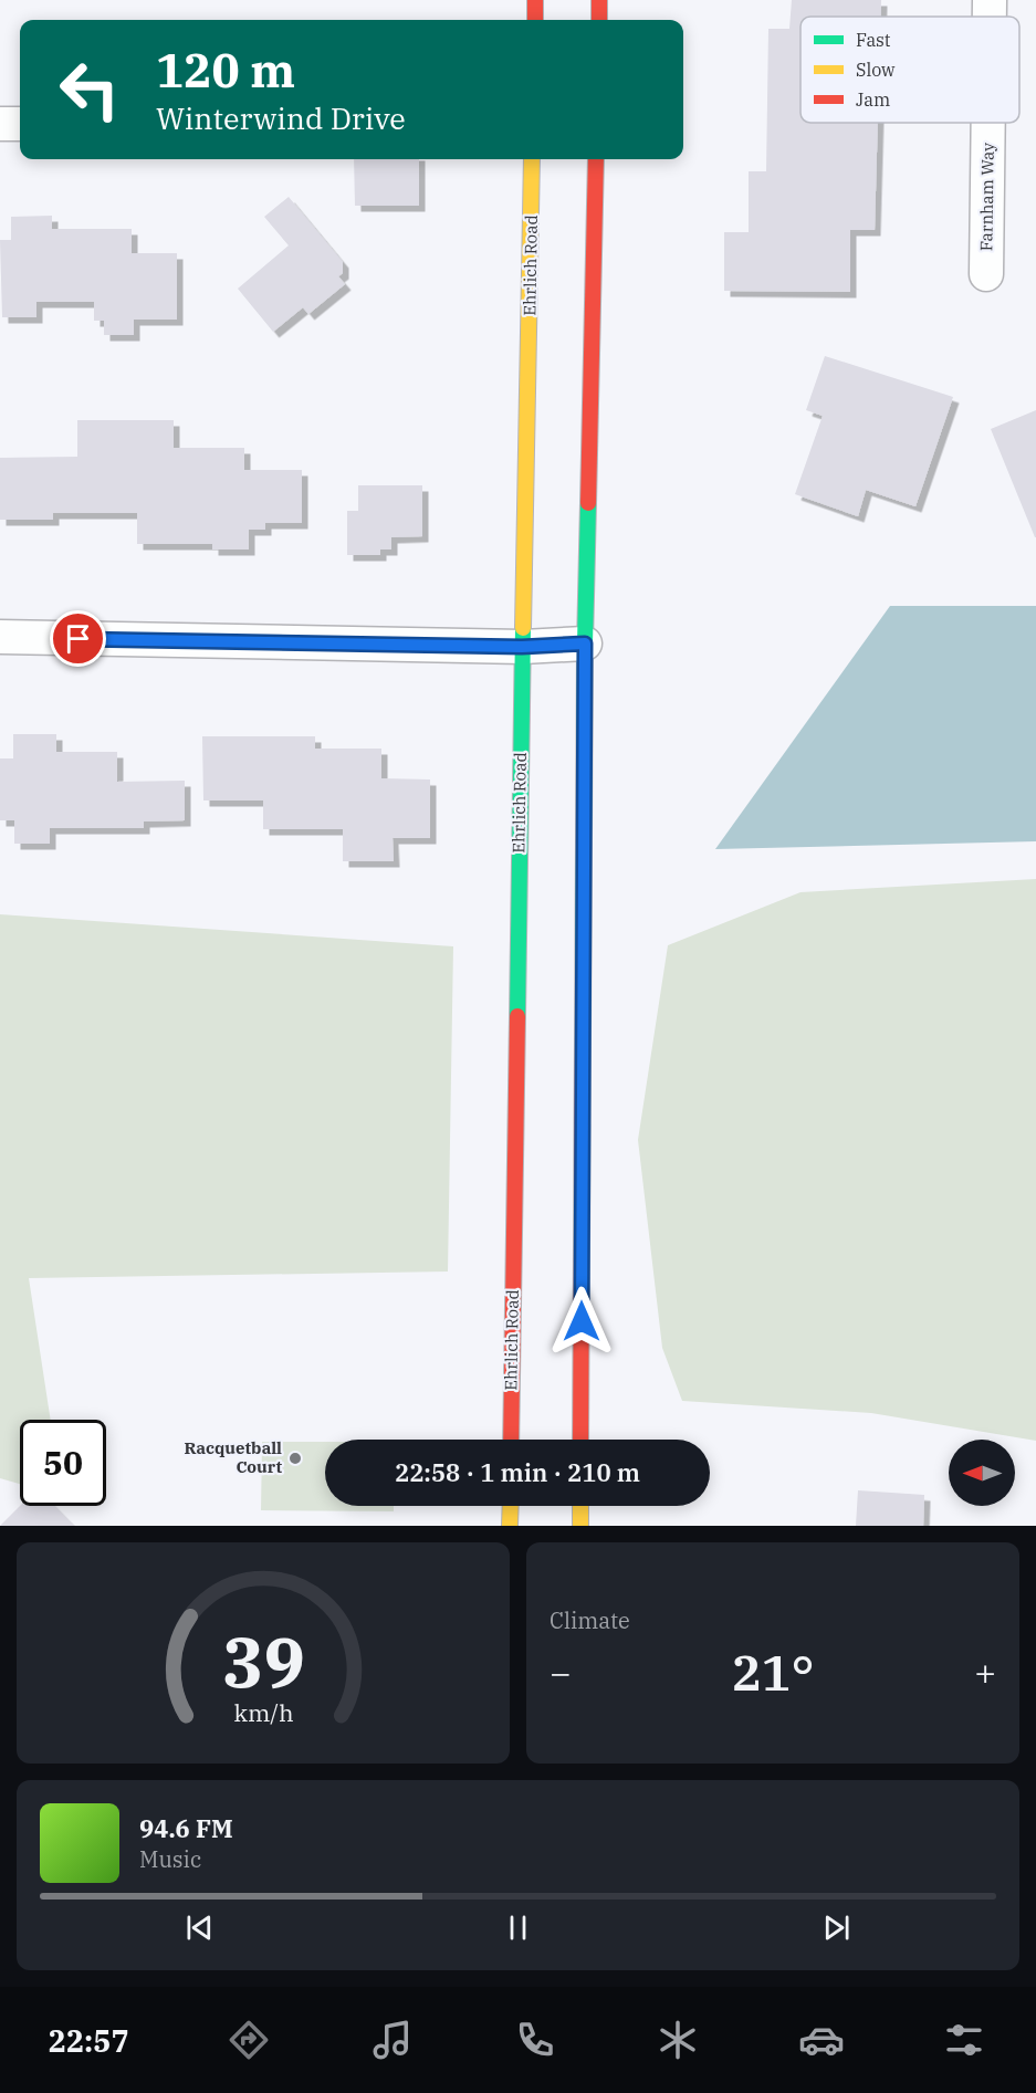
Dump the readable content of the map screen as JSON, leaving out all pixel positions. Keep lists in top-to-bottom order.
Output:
{
  "streets": {
    "main road": ["Ehrlich Road"],
    "street": ["Farnham Way"]
  },
  "places": ["Racquetball Court"],
  "legend": ["Fast", "Slow", "Jam"],
  "north": "left",
  "page": {
    "turn": ["120 m", "Winterwind Drive"],
    "limit": "50",
    "trip": "22:58 · 1 min · 210 m",
    "tile": "Climate",
    "heat": ["−", "21°", "+"],
    "song": ["94.6 FM", "Music"],
    "tabs": "22:57",
    "gauge": ["39", "km/h"]
  }
}
